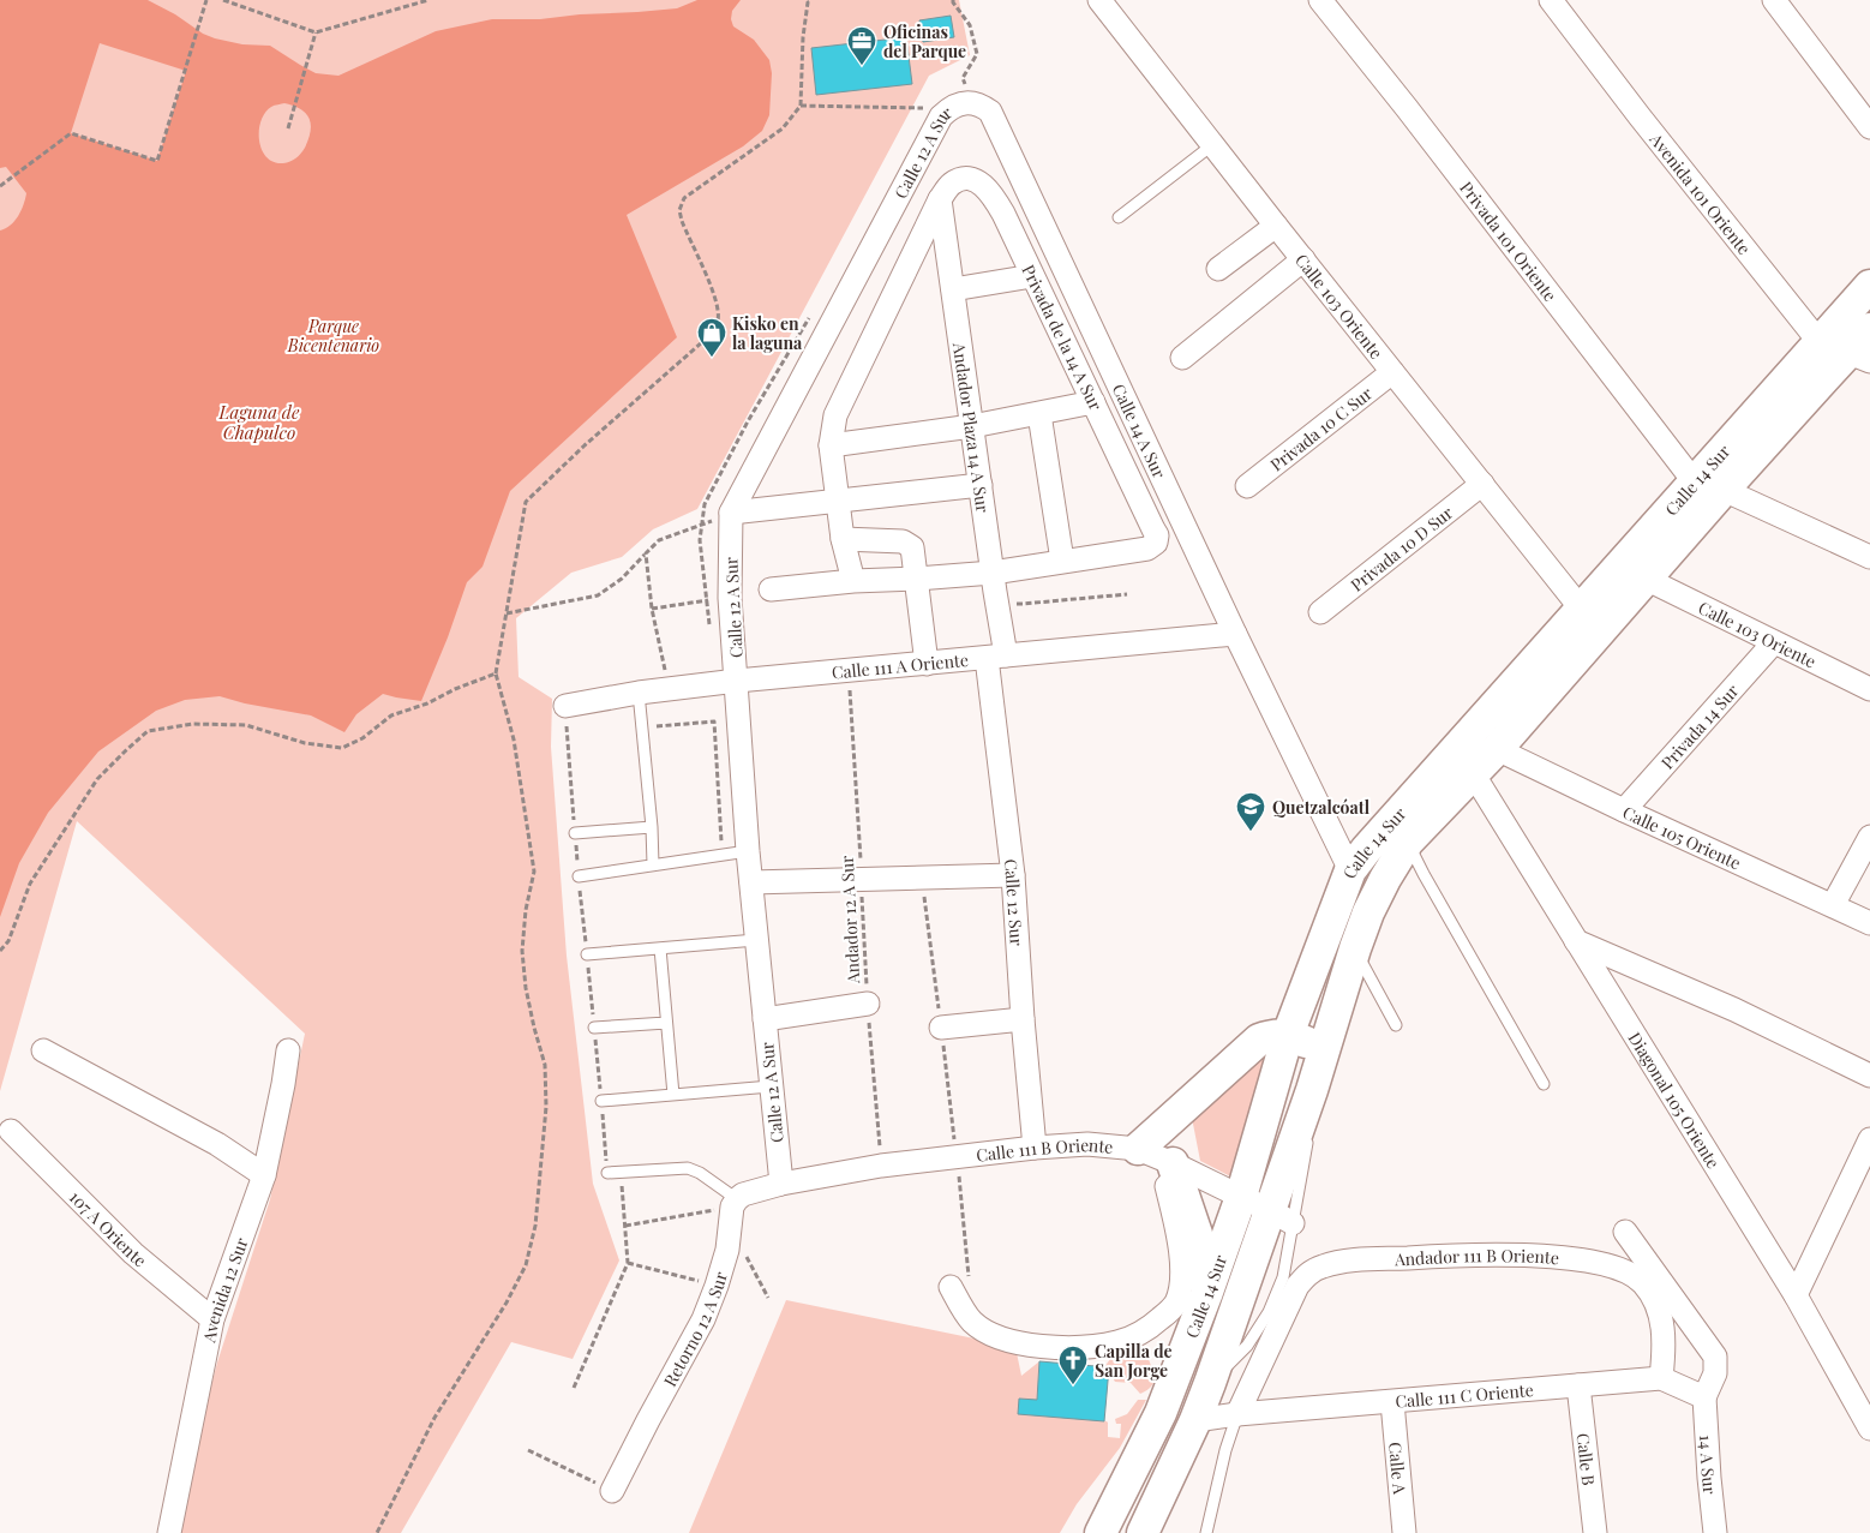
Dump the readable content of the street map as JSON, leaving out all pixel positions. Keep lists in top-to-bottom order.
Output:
{
  "streets": {
    "main road": ["Calle 14 Sur"],
    "street": [
      "Calle 12 A Sur",
      "Avenida 101 Oriente",
      "Privada 101 Oriente",
      "Calle 103 Oriente",
      "Privada de la 14 A Sur",
      "Andador Plaza 14 A Sur",
      "Privada 10 C Sur",
      "Calle 14 A Sur",
      "Privada 10 D Sur",
      "Calle 111 A Oriente",
      "Privada 14 Sur",
      "Calle 105 Oriente",
      "Calle 12 Sur",
      "Diagonal 105 Oriente",
      "Calle 111 B Oriente",
      "107 A Oriente",
      "Andador 111 B Oriente",
      "Avenida 12 Sur",
      "Retorno 12 A Sur",
      "Calle 111 C Oriente",
      "Calle B",
      "14 A Sur",
      "Calle A"
    ],
    "path": ["Andador 12 A Sur"]
  },
  "crossings": [
    ["Calle 12 A Sur", "Calle 14 A Sur"],
    ["Calle 12 A Sur", "Calle 111 A Oriente"],
    ["Calle 12 A Sur", "Calle 111 B Oriente"],
    ["Avenida 101 Oriente", "Calle 14 Sur"],
    ["Privada 101 Oriente", "Calle 14 Sur"],
    ["Calle 103 Oriente", "Privada 10 C Sur"],
    ["Calle 103 Oriente", "Calle 14 Sur"],
    ["Calle 103 Oriente", "Privada 10 D Sur"],
    ["Calle 103 Oriente", "Privada 14 Sur"],
    ["Privada de la 14 A Sur", "Andador Plaza 14 A Sur"],
    ["Andador Plaza 14 A Sur", "Calle 111 A Oriente"],
    ["Andador Plaza 14 A Sur", "Calle 12 Sur"],
    ["Calle 14 A Sur", "Calle 14 Sur"],
    ["Calle 14 A Sur", "Calle 111 A Oriente"],
    ["Calle 14 Sur", "Calle 105 Oriente"],
    ["Calle 14 Sur", "Diagonal 105 Oriente"],
    ["Calle 14 Sur", "Calle 111 B Oriente"],
    ["Calle 14 Sur", "Calle 111 C Oriente"],
    ["Calle 111 A Oriente", "Calle 12 Sur"],
    ["Calle 111 A Oriente", "Andador 12 A Sur"],
    ["Privada 14 Sur", "Calle 105 Oriente"],
    ["Calle 12 Sur", "Calle 111 B Oriente"],
    ["Andador 12 A Sur", "Calle 111 B Oriente"],
    ["107 A Oriente", "Avenida 12 Sur"],
    ["Andador 111 B Oriente", "Calle 111 C Oriente"],
    ["Calle 111 C Oriente", "Calle B"],
    ["Calle 111 C Oriente", "14 A Sur"],
    ["Calle 111 C Oriente", "Calle A"]
  ],
  "water": ["Laguna de Chapulco"],
  "parks": ["Parque Bicentenario"],
  "places": {
    "office": ["Oficinas del Parque"],
    "shop": ["Kisko en la laguna"],
    "school or university": ["Quetzalcóatl"],
    "church": ["Capilla de San Jorge"]
  }
}
